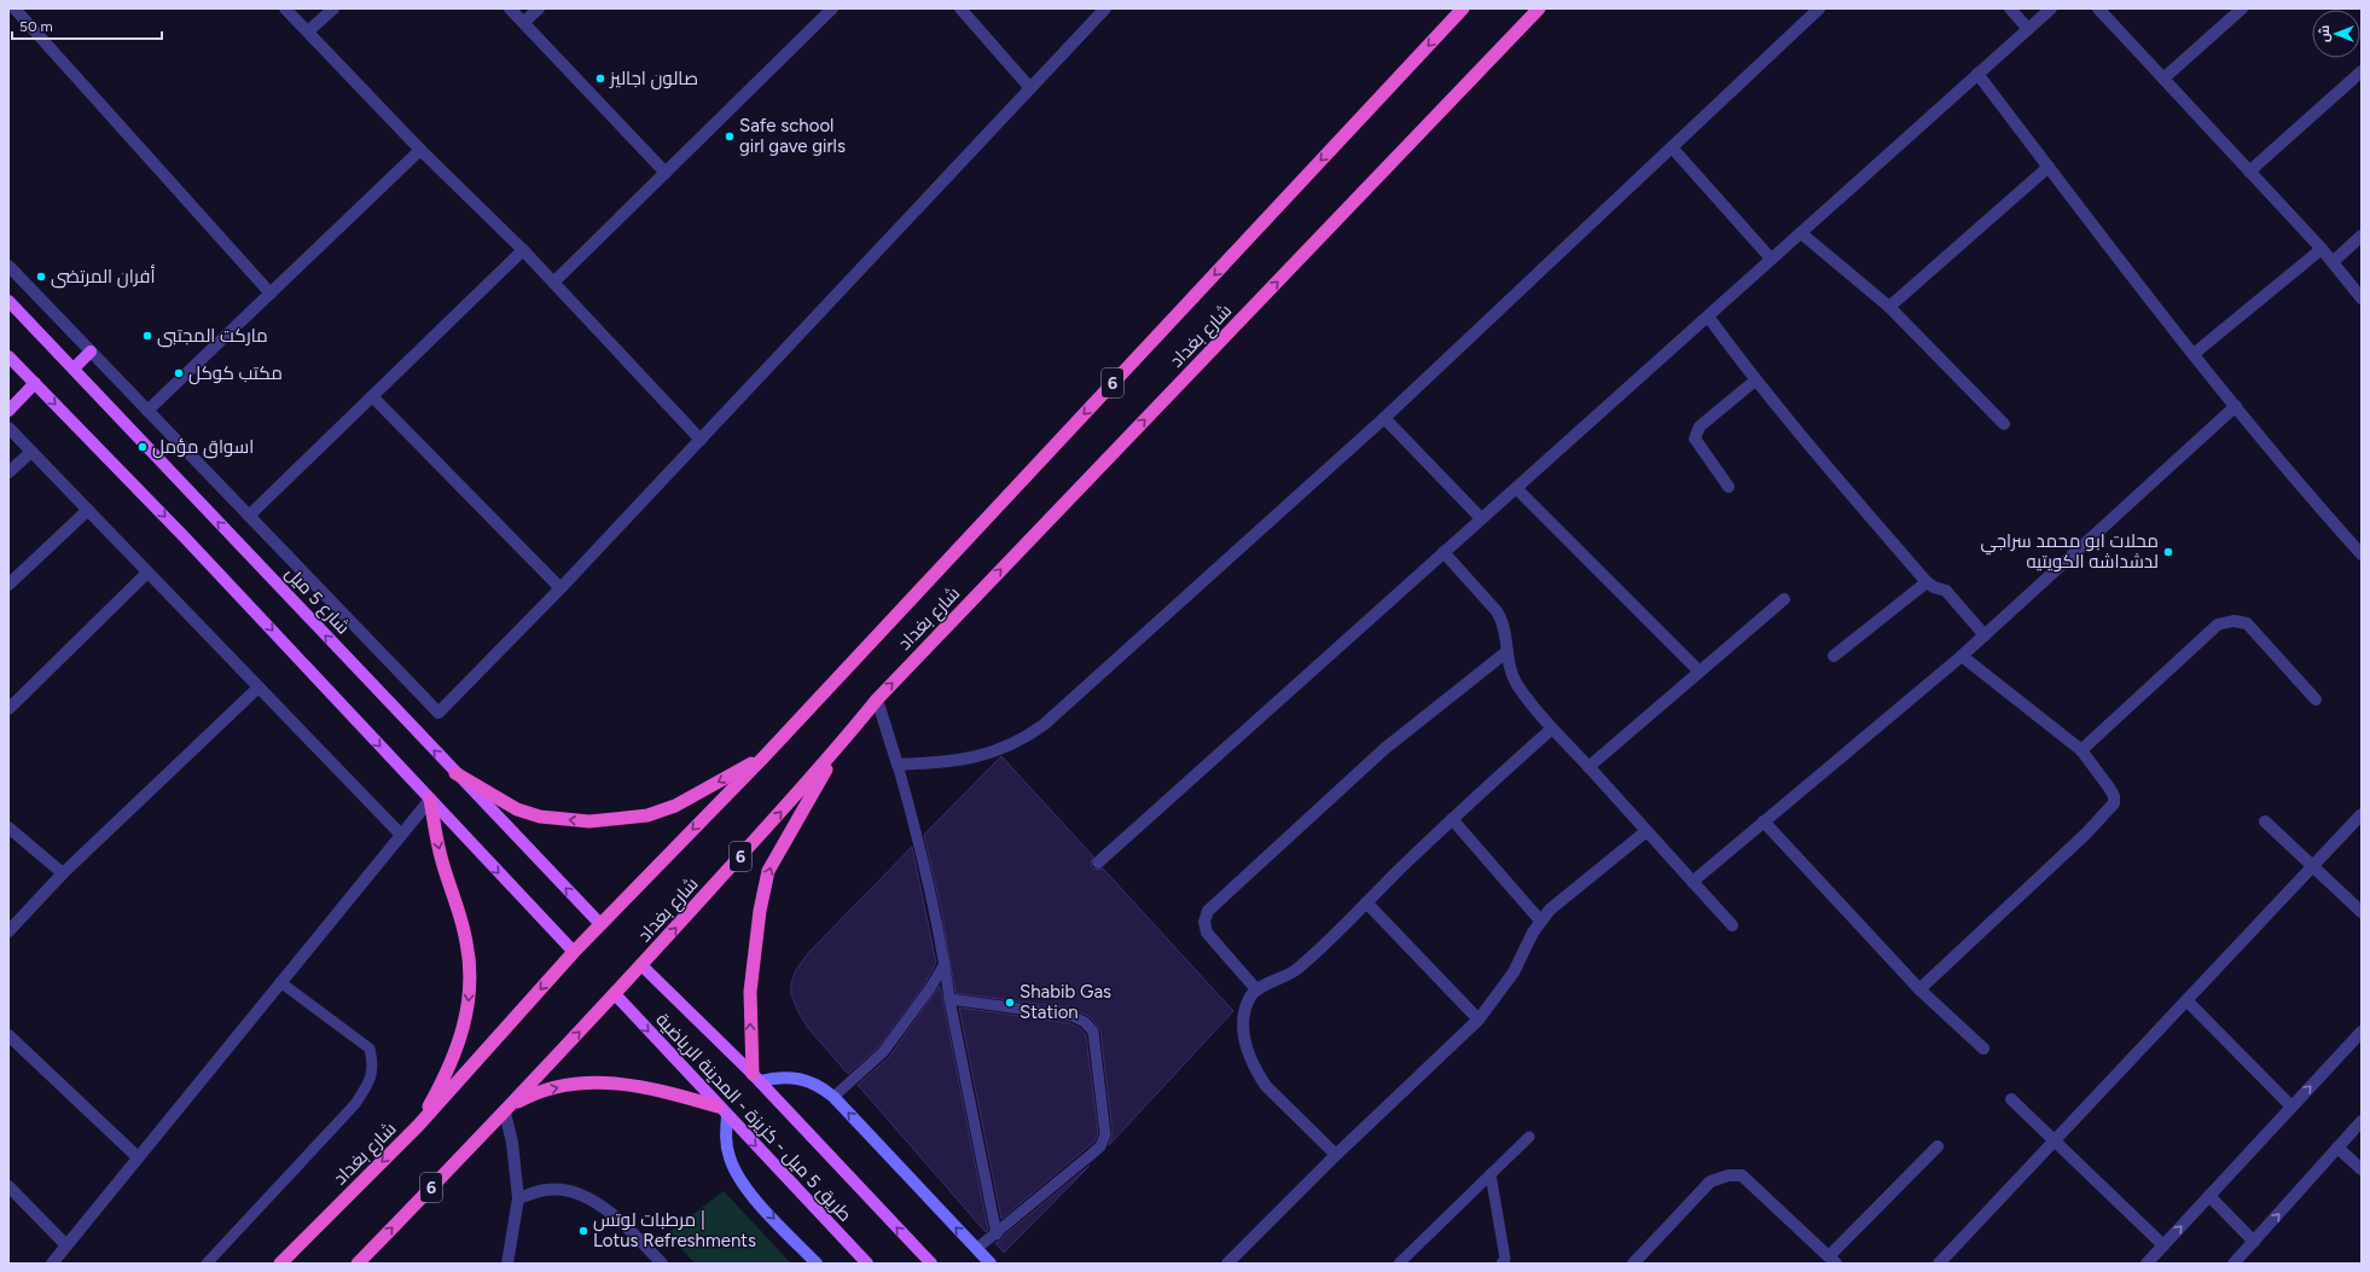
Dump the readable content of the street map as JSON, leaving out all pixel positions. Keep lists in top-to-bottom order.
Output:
{
  "streets": {
    "highway": ["شارع بغداد", "6"],
    "main road": ["شارع 5 ميل", "طريق 5 ميل - كزيزة - المدينة الرياضية"]
  },
  "crossings": [
    ["شارع بغداد", "شارع 5 ميل"],
    ["شارع بغداد", "طريق 5 ميل - كزيزة - المدينة الرياضية"]
  ],
  "places": [
    "صالون اجاليز",
    "Safe school girl gave girls",
    "أفران المرتضى",
    "ماركت المجتبى",
    "مكتب كوكل",
    "اسواق مؤمل",
    "محلات ابو محمد سراجي لدشداشه الكويتيه",
    "Shabib Gas Station",
    "مرطبات لوتس | Lotus Refreshments"
  ],
  "scale_bar": "50 m",
  "north": "left"
}
